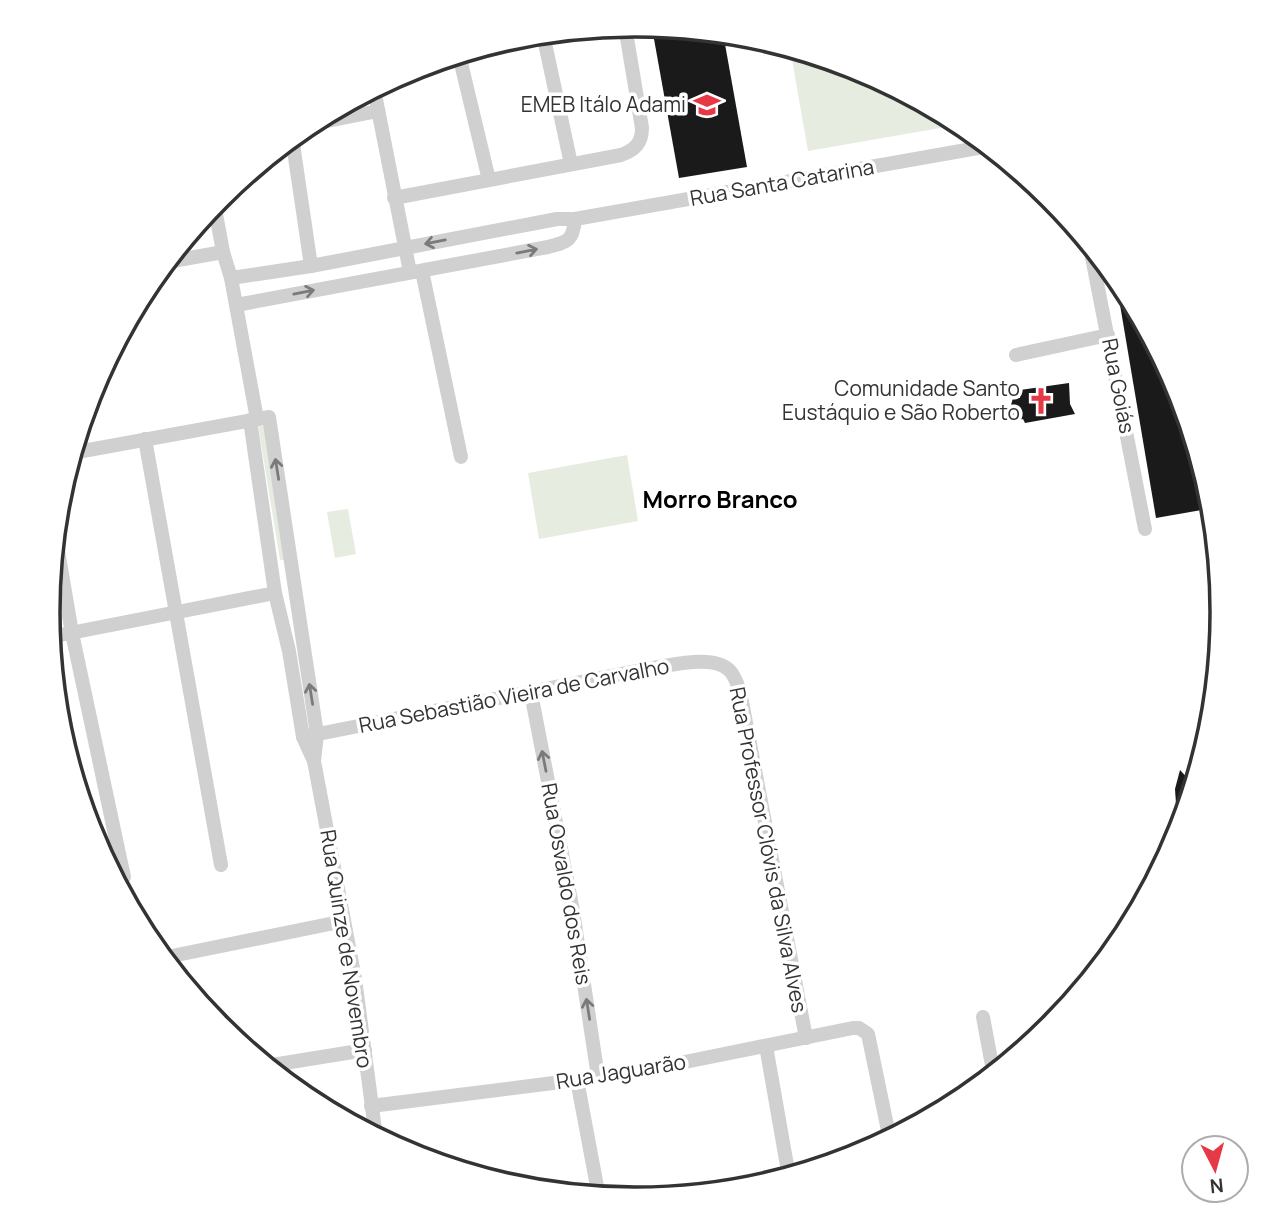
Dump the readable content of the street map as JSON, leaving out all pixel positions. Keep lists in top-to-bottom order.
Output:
{
  "streets": {
    "street": [
      "Rua Santa Catarina",
      "Rua Goiás",
      "Rua Sebastião Vieira de Carvalho",
      "Rua Professor Clóvis da Silva Alves",
      "Rua Osvaldo dos Reis",
      "Rua Quinze de Novembro",
      "Rua Jaguarão"
    ]
  },
  "crossings": [
    ["Rua Santa Catarina", "Rua Quinze de Novembro"],
    ["Rua Sebastião Vieira de Carvalho", "Rua Professor Clóvis da Silva Alves"],
    ["Rua Sebastião Vieira de Carvalho", "Rua Osvaldo dos Reis"],
    ["Rua Sebastião Vieira de Carvalho", "Rua Quinze de Novembro"],
    ["Rua Professor Clóvis da Silva Alves", "Rua Jaguarão"],
    ["Rua Osvaldo dos Reis", "Rua Jaguarão"],
    ["Rua Quinze de Novembro", "Rua Jaguarão"]
  ],
  "one_way": ["Rua Osvaldo dos Reis"],
  "districts": ["Morro Branco"],
  "places": {
    "school or university": ["EMEB Itálo Adami"],
    "church": ["Comunidade Santo Eustáquio e São Roberto"]
  },
  "north": "bottom"
}
